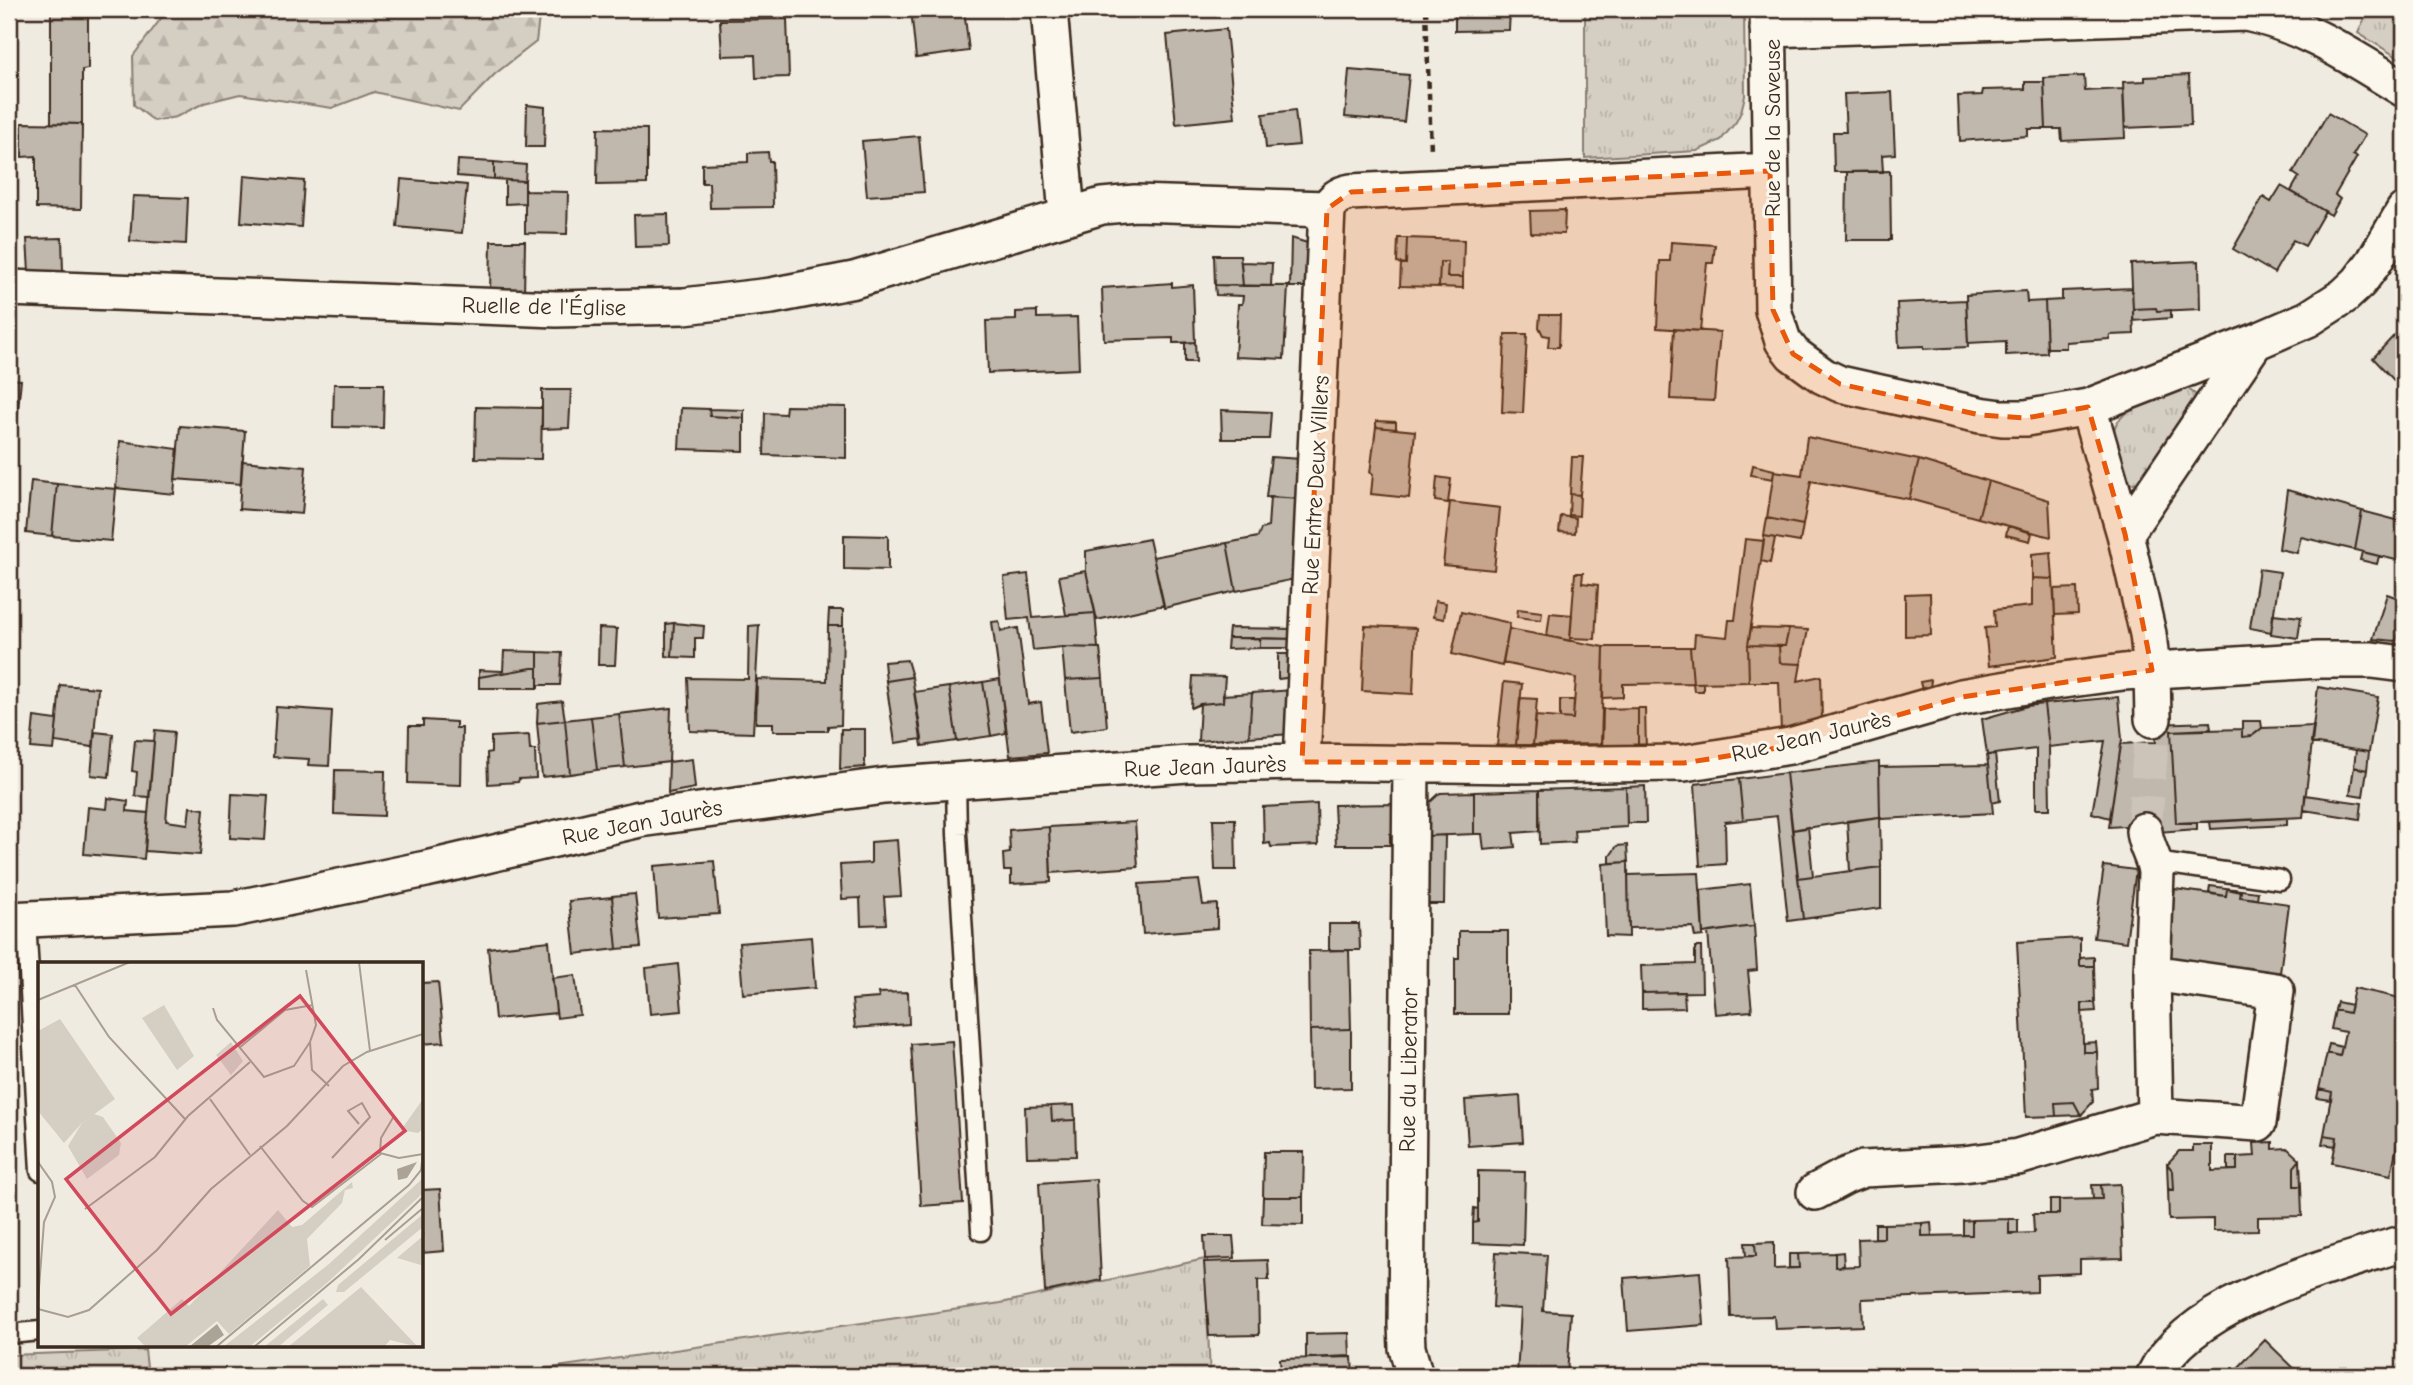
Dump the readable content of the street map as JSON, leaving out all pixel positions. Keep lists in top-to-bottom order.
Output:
{
  "streets": {
    "street": [
      "Rue de la Saveuse",
      "Ruelle de l'Église",
      "Rue Entre Deux Villers",
      "Rue Jean Jaurès",
      "Rue du Liberator"
    ]
  },
  "crossings": [
    ["Rue Entre Deux Villers", "Rue Jean Jaurès"],
    ["Rue Jean Jaurès", "Rue du Liberator"]
  ]
}
